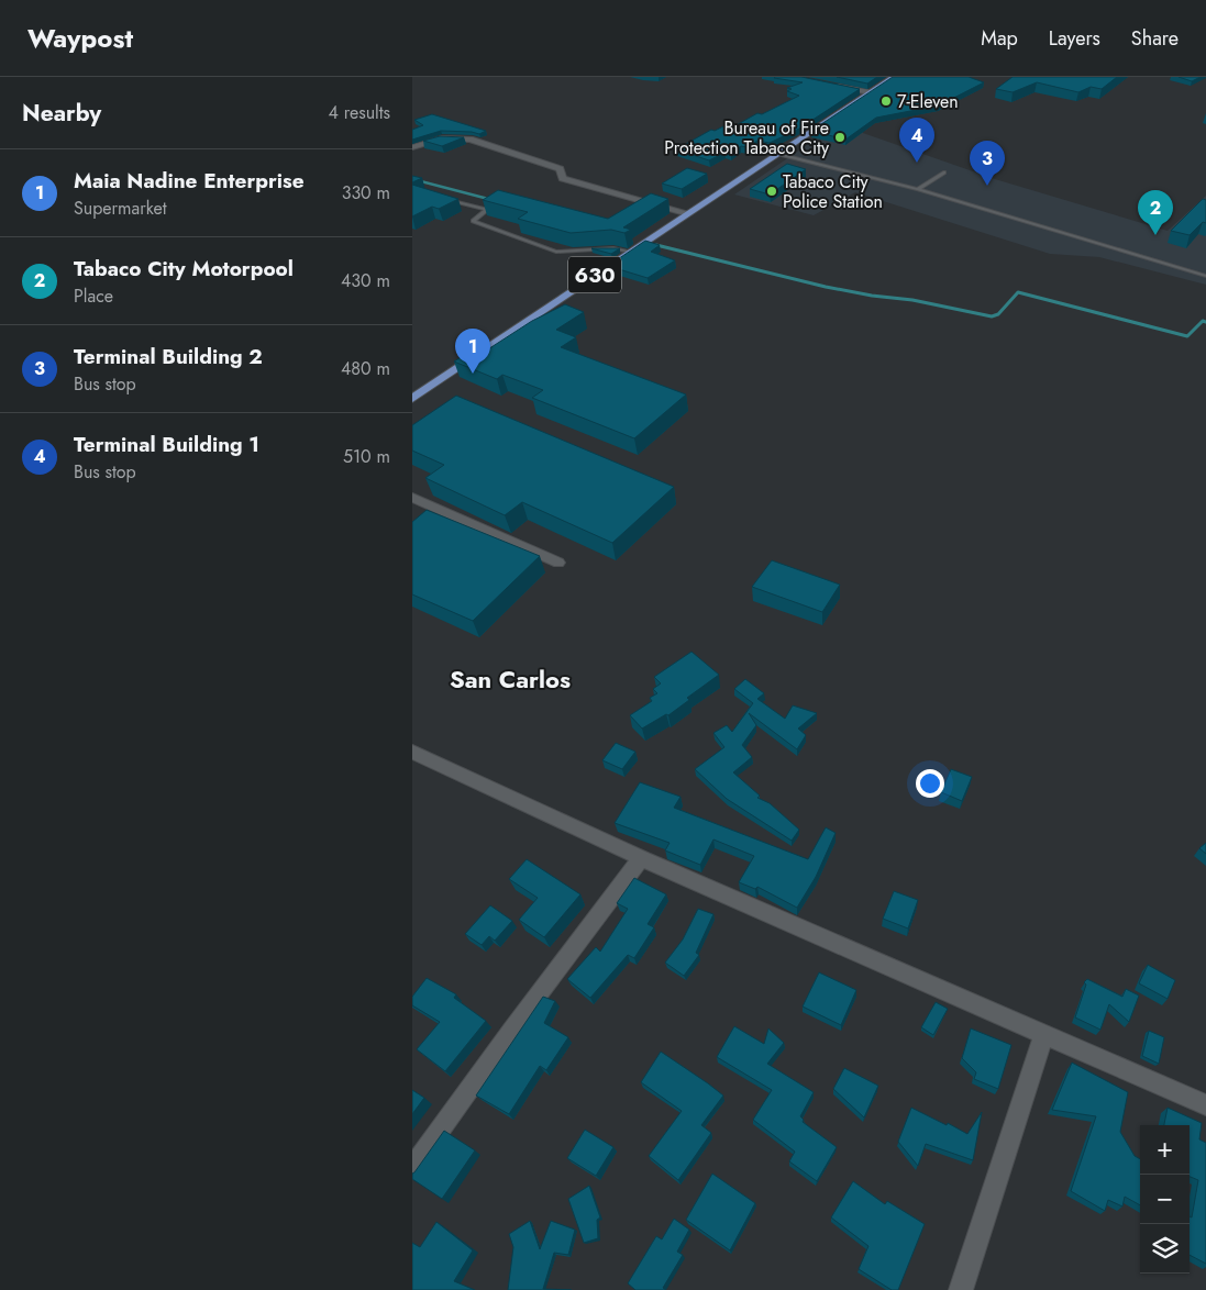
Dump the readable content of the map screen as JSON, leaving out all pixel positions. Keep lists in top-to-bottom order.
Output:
{
  "streets": {
    "main road": ["630"]
  },
  "districts": ["San Carlos"],
  "places": ["7-Eleven", "Bureau of Fire Protection Tabaco City", "Tabaco City Police Station"],
  "page": {
    "header": "Waypost",
    "nav": ["Map", "Layers", "Share"],
    "heading": ["Nearby", "4 results"],
    "pins": [
      "4",
      "3",
      "2",
      "1"
    ],
    "list": [
      {
        "mark": "1",
        "name": "Maia Nadine Enterprise",
        "note": "Supermarket",
        "value": "330 m"
      },
      {
        "mark": "2",
        "name": "Tabaco City Motorpool",
        "note": "Place",
        "value": "430 m"
      },
      {
        "mark": "3",
        "name": "Terminal Building 2",
        "note": "Bus stop",
        "value": "480 m"
      },
      {
        "mark": "4",
        "name": "Terminal Building 1",
        "note": "Bus stop",
        "value": "510 m"
      }
    ],
    "map_buttons": ["+", "−"]
  }
}
